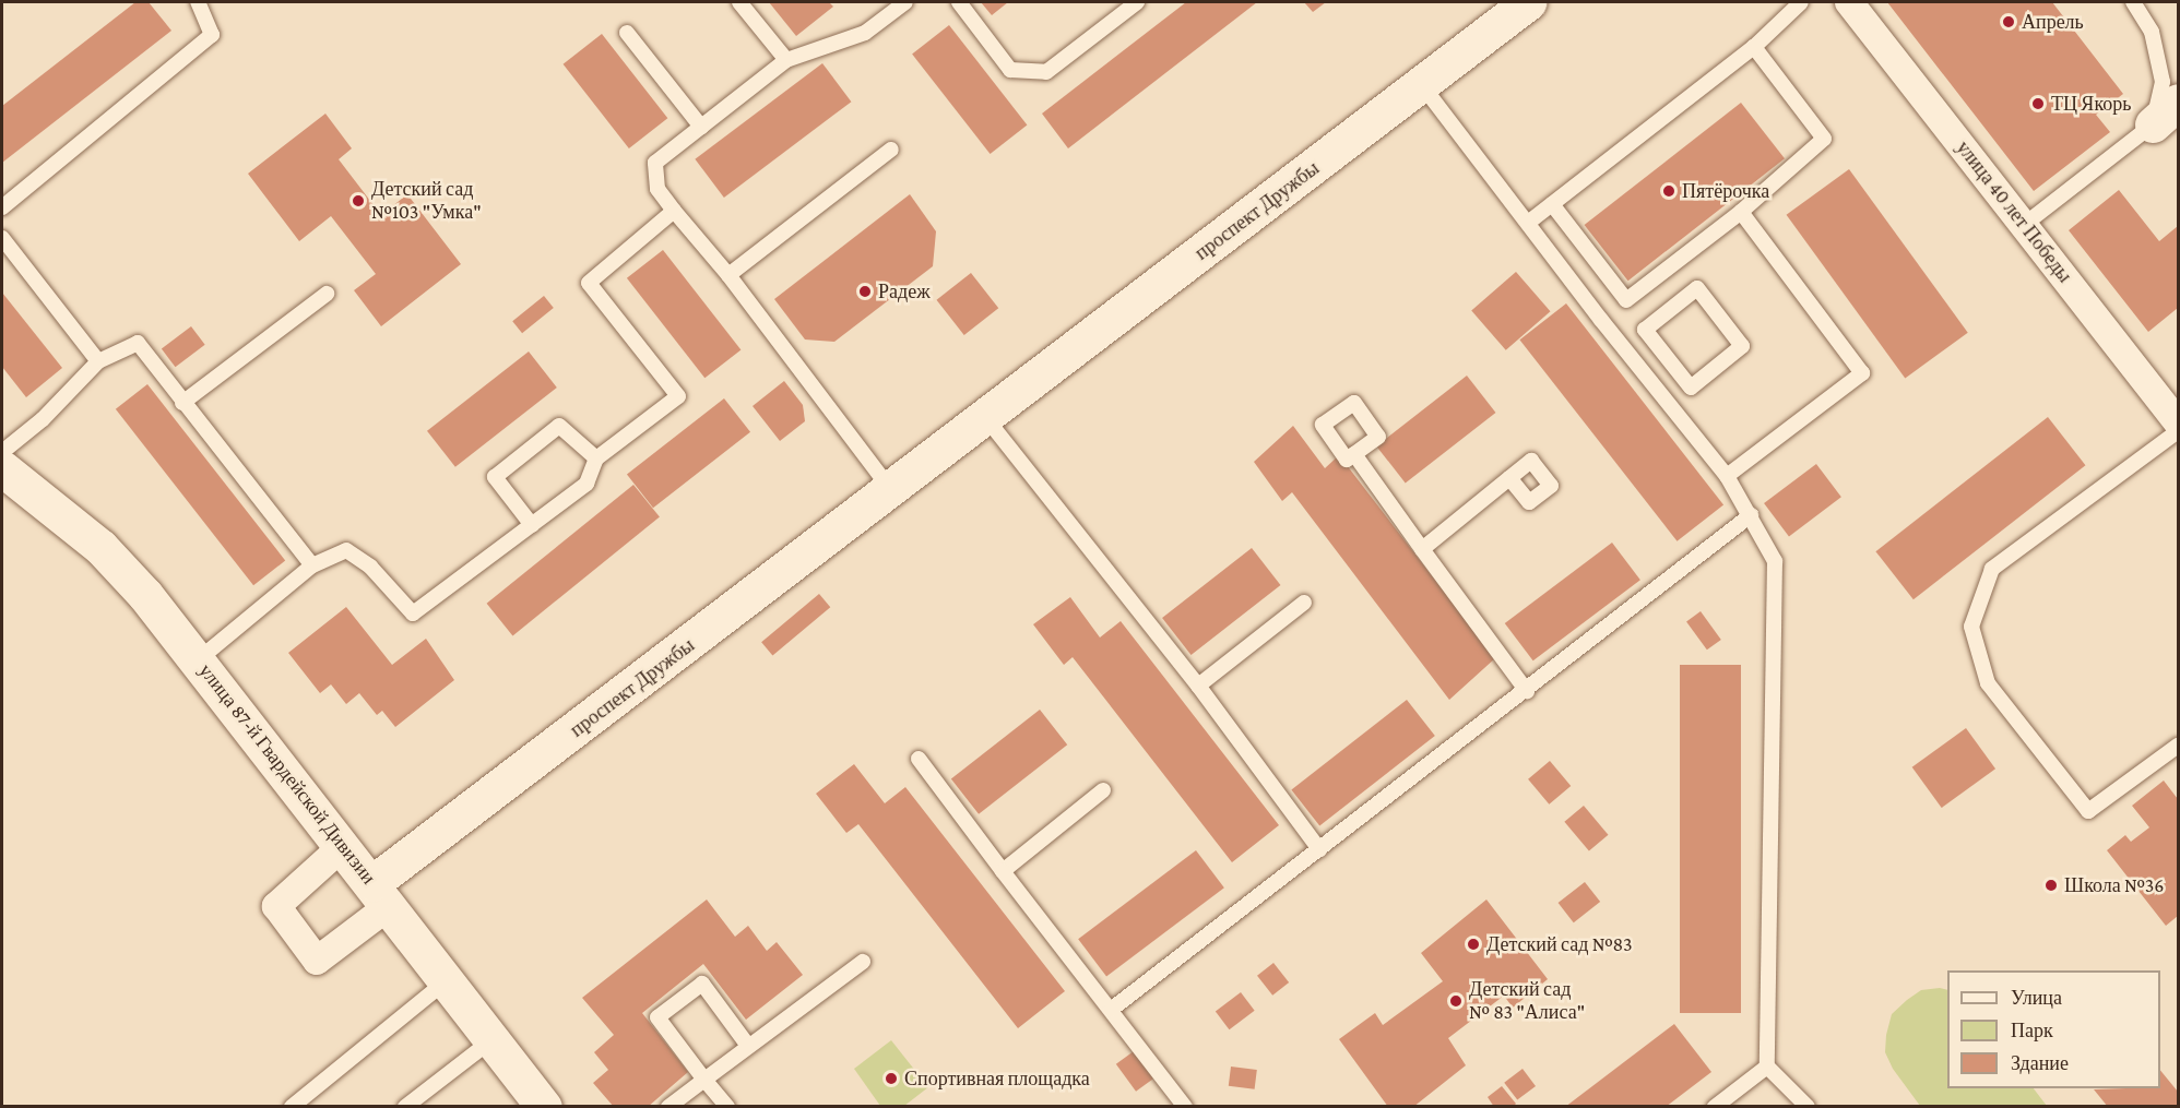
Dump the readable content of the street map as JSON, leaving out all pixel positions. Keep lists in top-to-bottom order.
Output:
{
  "streets": {
    "street": ["проспект Дружбы", "улица 40 лет Победы", "улица 87-й Гвардейской Дивизии"]
  },
  "crossings": [
    ["проспект Дружбы", "улица 87-й Гвардейской Дивизии"]
  ],
  "places": [
    "Апрель",
    "ТЦ Якорь",
    "Пятёрочка",
    "Детский сад №103 \"Умка\"",
    "Радеж",
    "Школа №36",
    "Детский сад №83",
    "Детский сад № 83 \"Алиса\"",
    "Спортивная площадка"
  ],
  "legend": ["Улица", "Парк", "Здание"]
}
